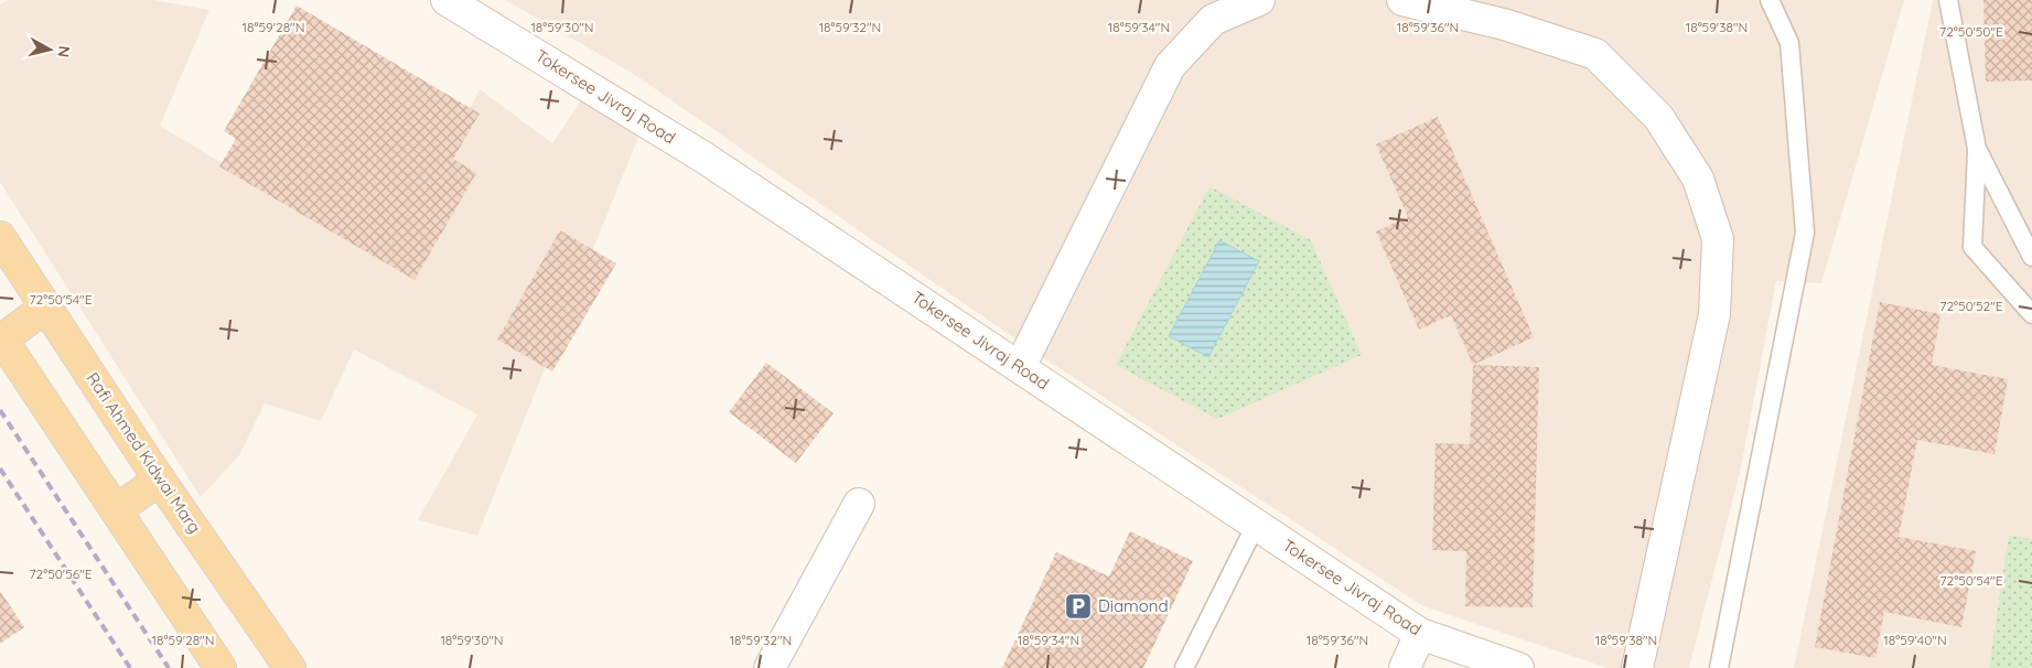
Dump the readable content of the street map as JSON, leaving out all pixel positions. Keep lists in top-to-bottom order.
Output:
{
  "streets": {
    "main road": ["Rafi Ahmed Kidwai Marg"],
    "street": ["Tokersee Jivraj Road"]
  },
  "places": {
    "parking": ["Diamond"]
  },
  "north": "right",
  "coordinates": [
    "18°59'28\"N",
    "18°59'30\"N",
    "18°59'32\"N",
    "18°59'34\"N",
    "18°59'36\"N",
    "18°59'38\"N",
    "72°50'50\"E",
    "72°50'54\"E",
    "72°50'52\"E",
    "72°50'56\"E",
    "18°59'40\"N"
  ]
}
